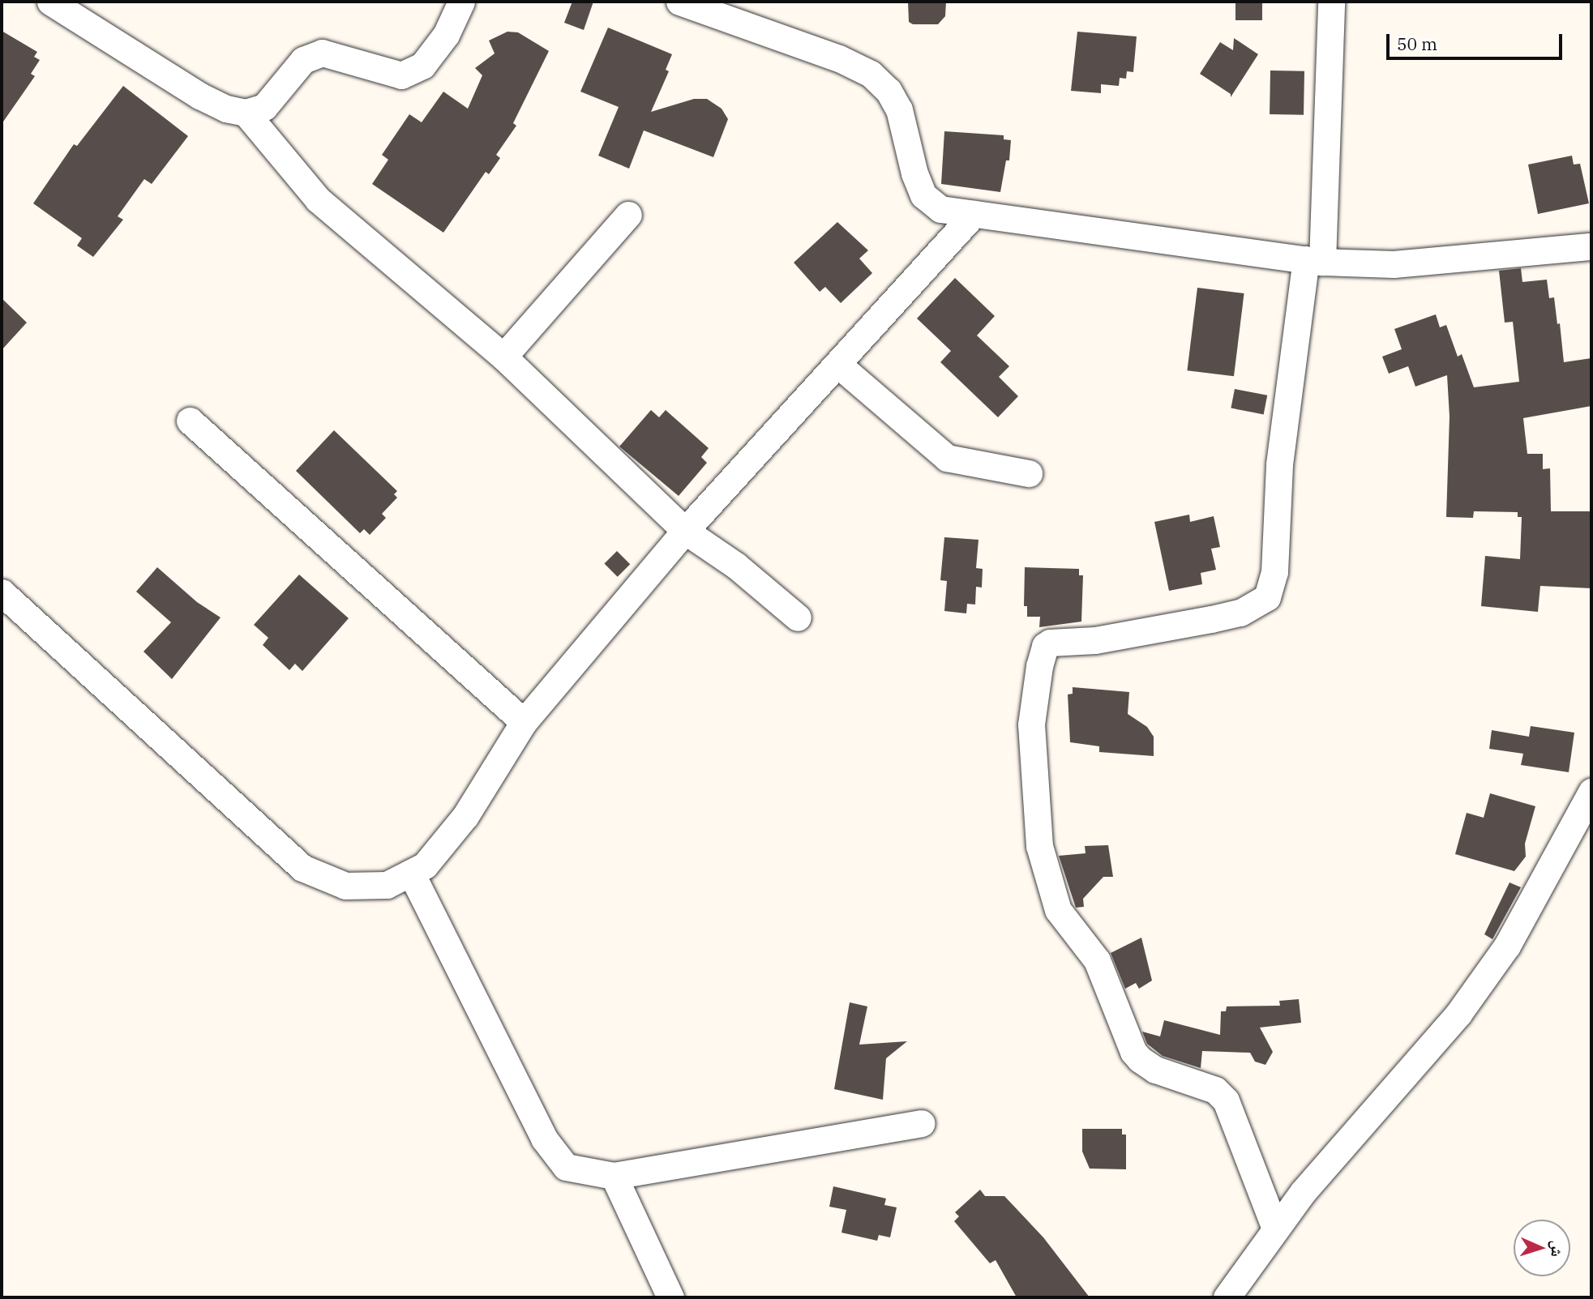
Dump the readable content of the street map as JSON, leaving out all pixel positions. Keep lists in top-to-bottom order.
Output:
{
  "scale_bar": "50 m",
  "north": "right"
}
